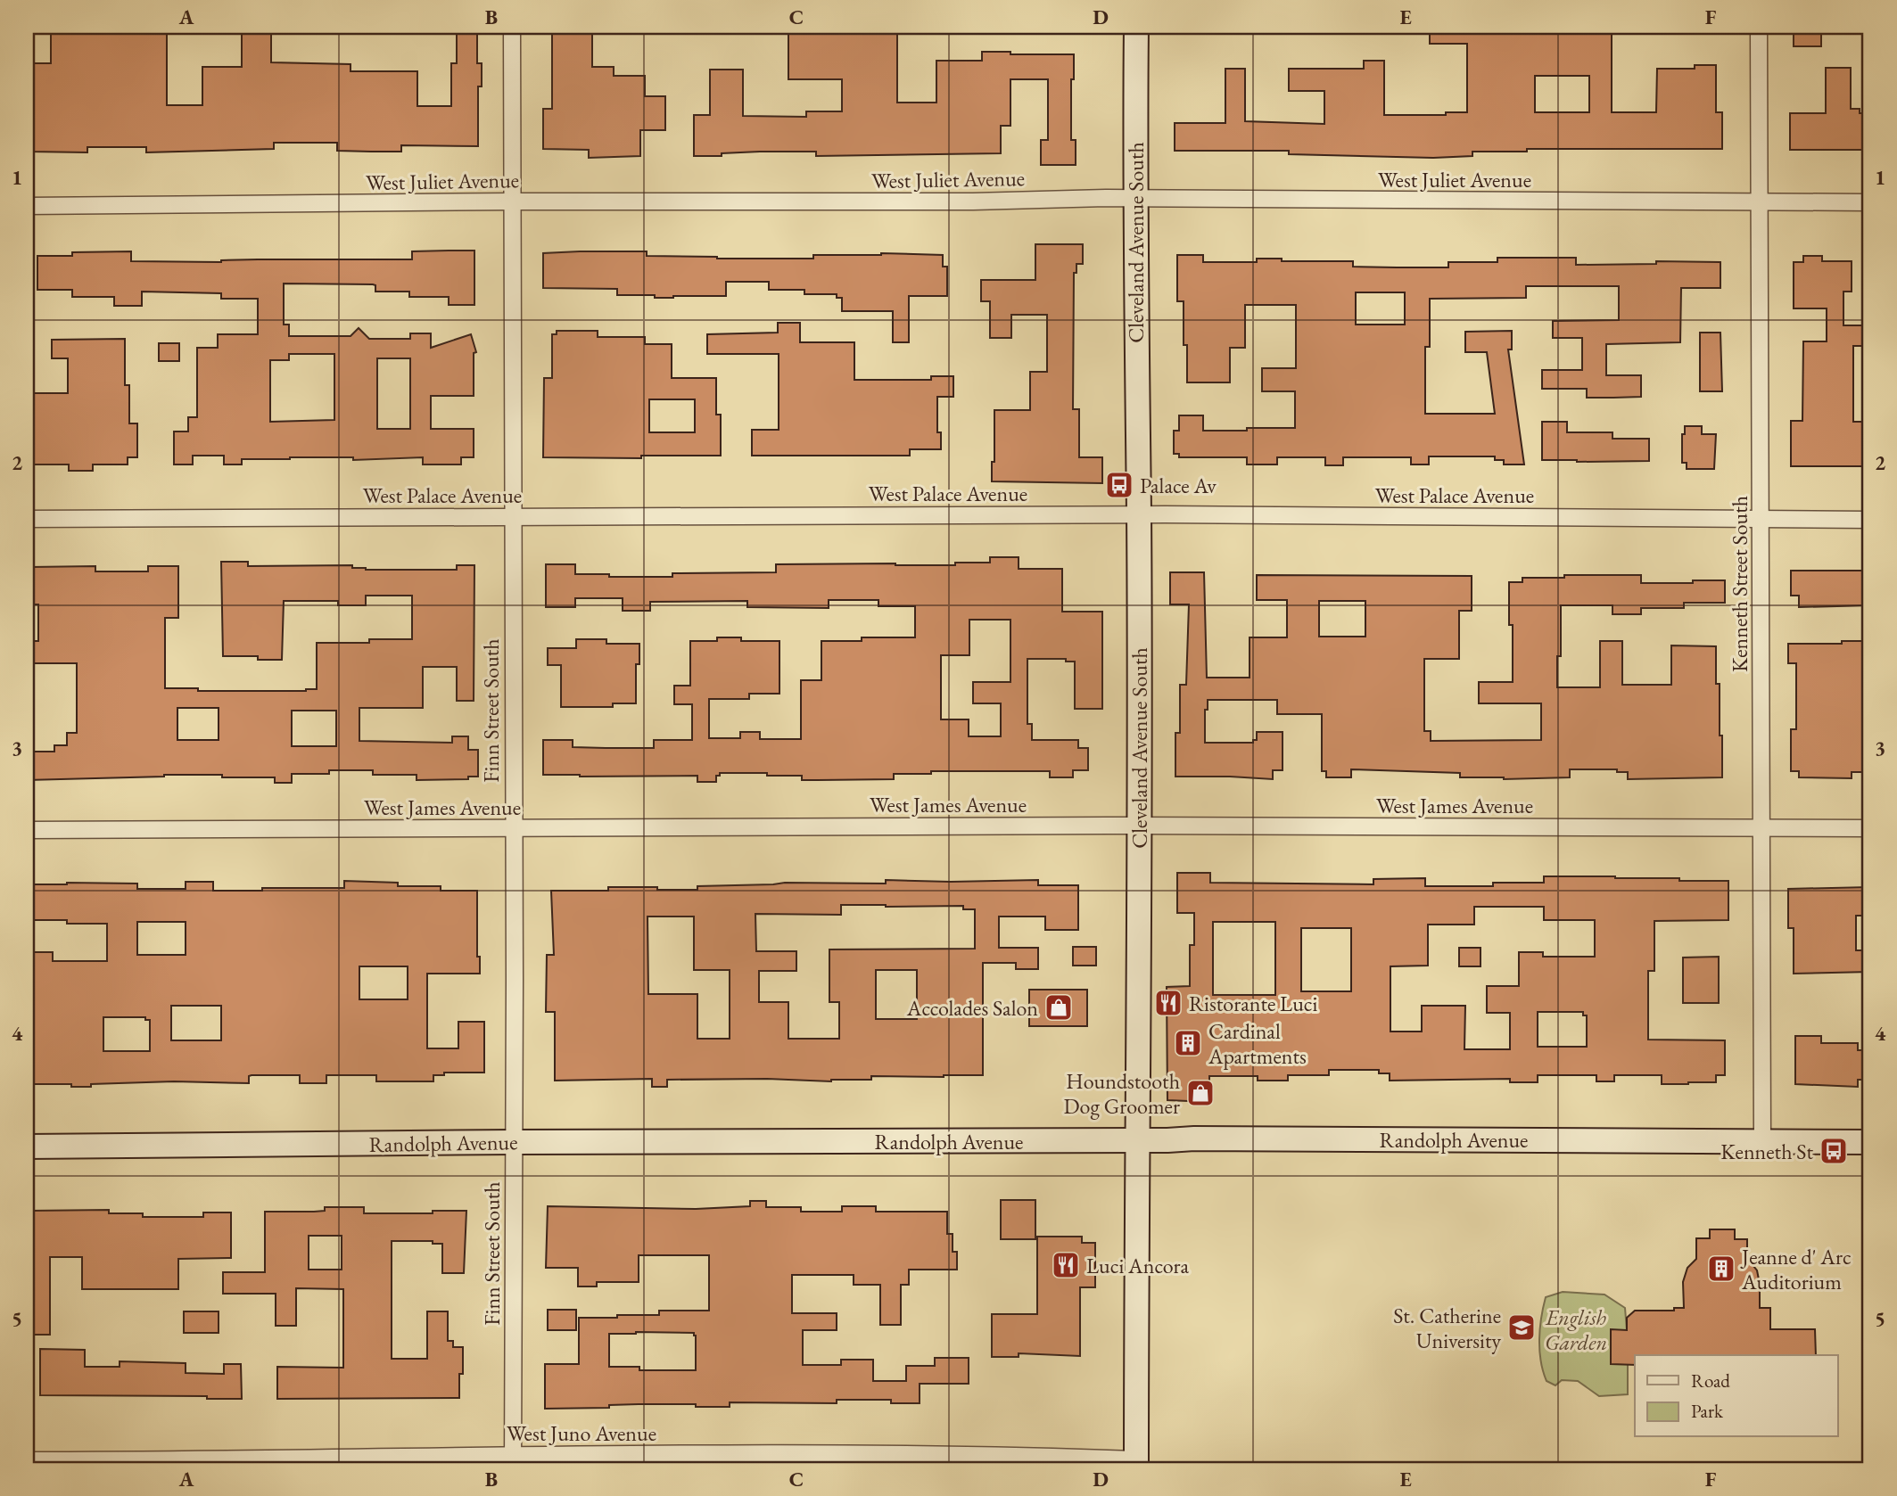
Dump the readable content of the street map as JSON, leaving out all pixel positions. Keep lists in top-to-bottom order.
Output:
{
  "streets": {
    "main road": ["Cleveland Avenue South", "Randolph Avenue"],
    "street": [
      "West Juliet Avenue",
      "West Palace Avenue",
      "Kenneth Street South",
      "Finn Street South",
      "West James Avenue",
      "West Juno Avenue"
    ]
  },
  "crossings": [
    ["West Juliet Avenue", "Cleveland Avenue South"],
    ["West Juliet Avenue", "Kenneth Street South"],
    ["West Juliet Avenue", "Finn Street South"],
    ["Cleveland Avenue South", "West Palace Avenue"],
    ["Cleveland Avenue South", "West James Avenue"],
    ["Cleveland Avenue South", "Randolph Avenue"],
    ["Cleveland Avenue South", "West Juno Avenue"],
    ["West Palace Avenue", "Kenneth Street South"],
    ["West Palace Avenue", "Finn Street South"],
    ["Kenneth Street South", "West James Avenue"],
    ["Kenneth Street South", "Randolph Avenue"],
    ["Finn Street South", "West James Avenue"],
    ["Finn Street South", "Randolph Avenue"],
    ["Finn Street South", "West Juno Avenue"]
  ],
  "parks": ["English Garden"],
  "places": {
    "bus stop": ["Palace Av", "Kenneth St"],
    "restaurant": ["Ristorante Luci", "Luci Ancora"],
    "shop": ["Accolades Salon", "Houndstooth Dog Groomer"],
    "building": ["Cardinal Apartments", "Jeanne d' Arc Auditorium"],
    "school or university": ["St. Catherine University"]
  },
  "legend": ["Road", "Park"],
  "grid": {
    "columns": [
      "A",
      "B",
      "C",
      "D",
      "E",
      "F"
    ],
    "rows": [
      "1",
      "2",
      "3",
      "4",
      "5"
    ]
  }
}
